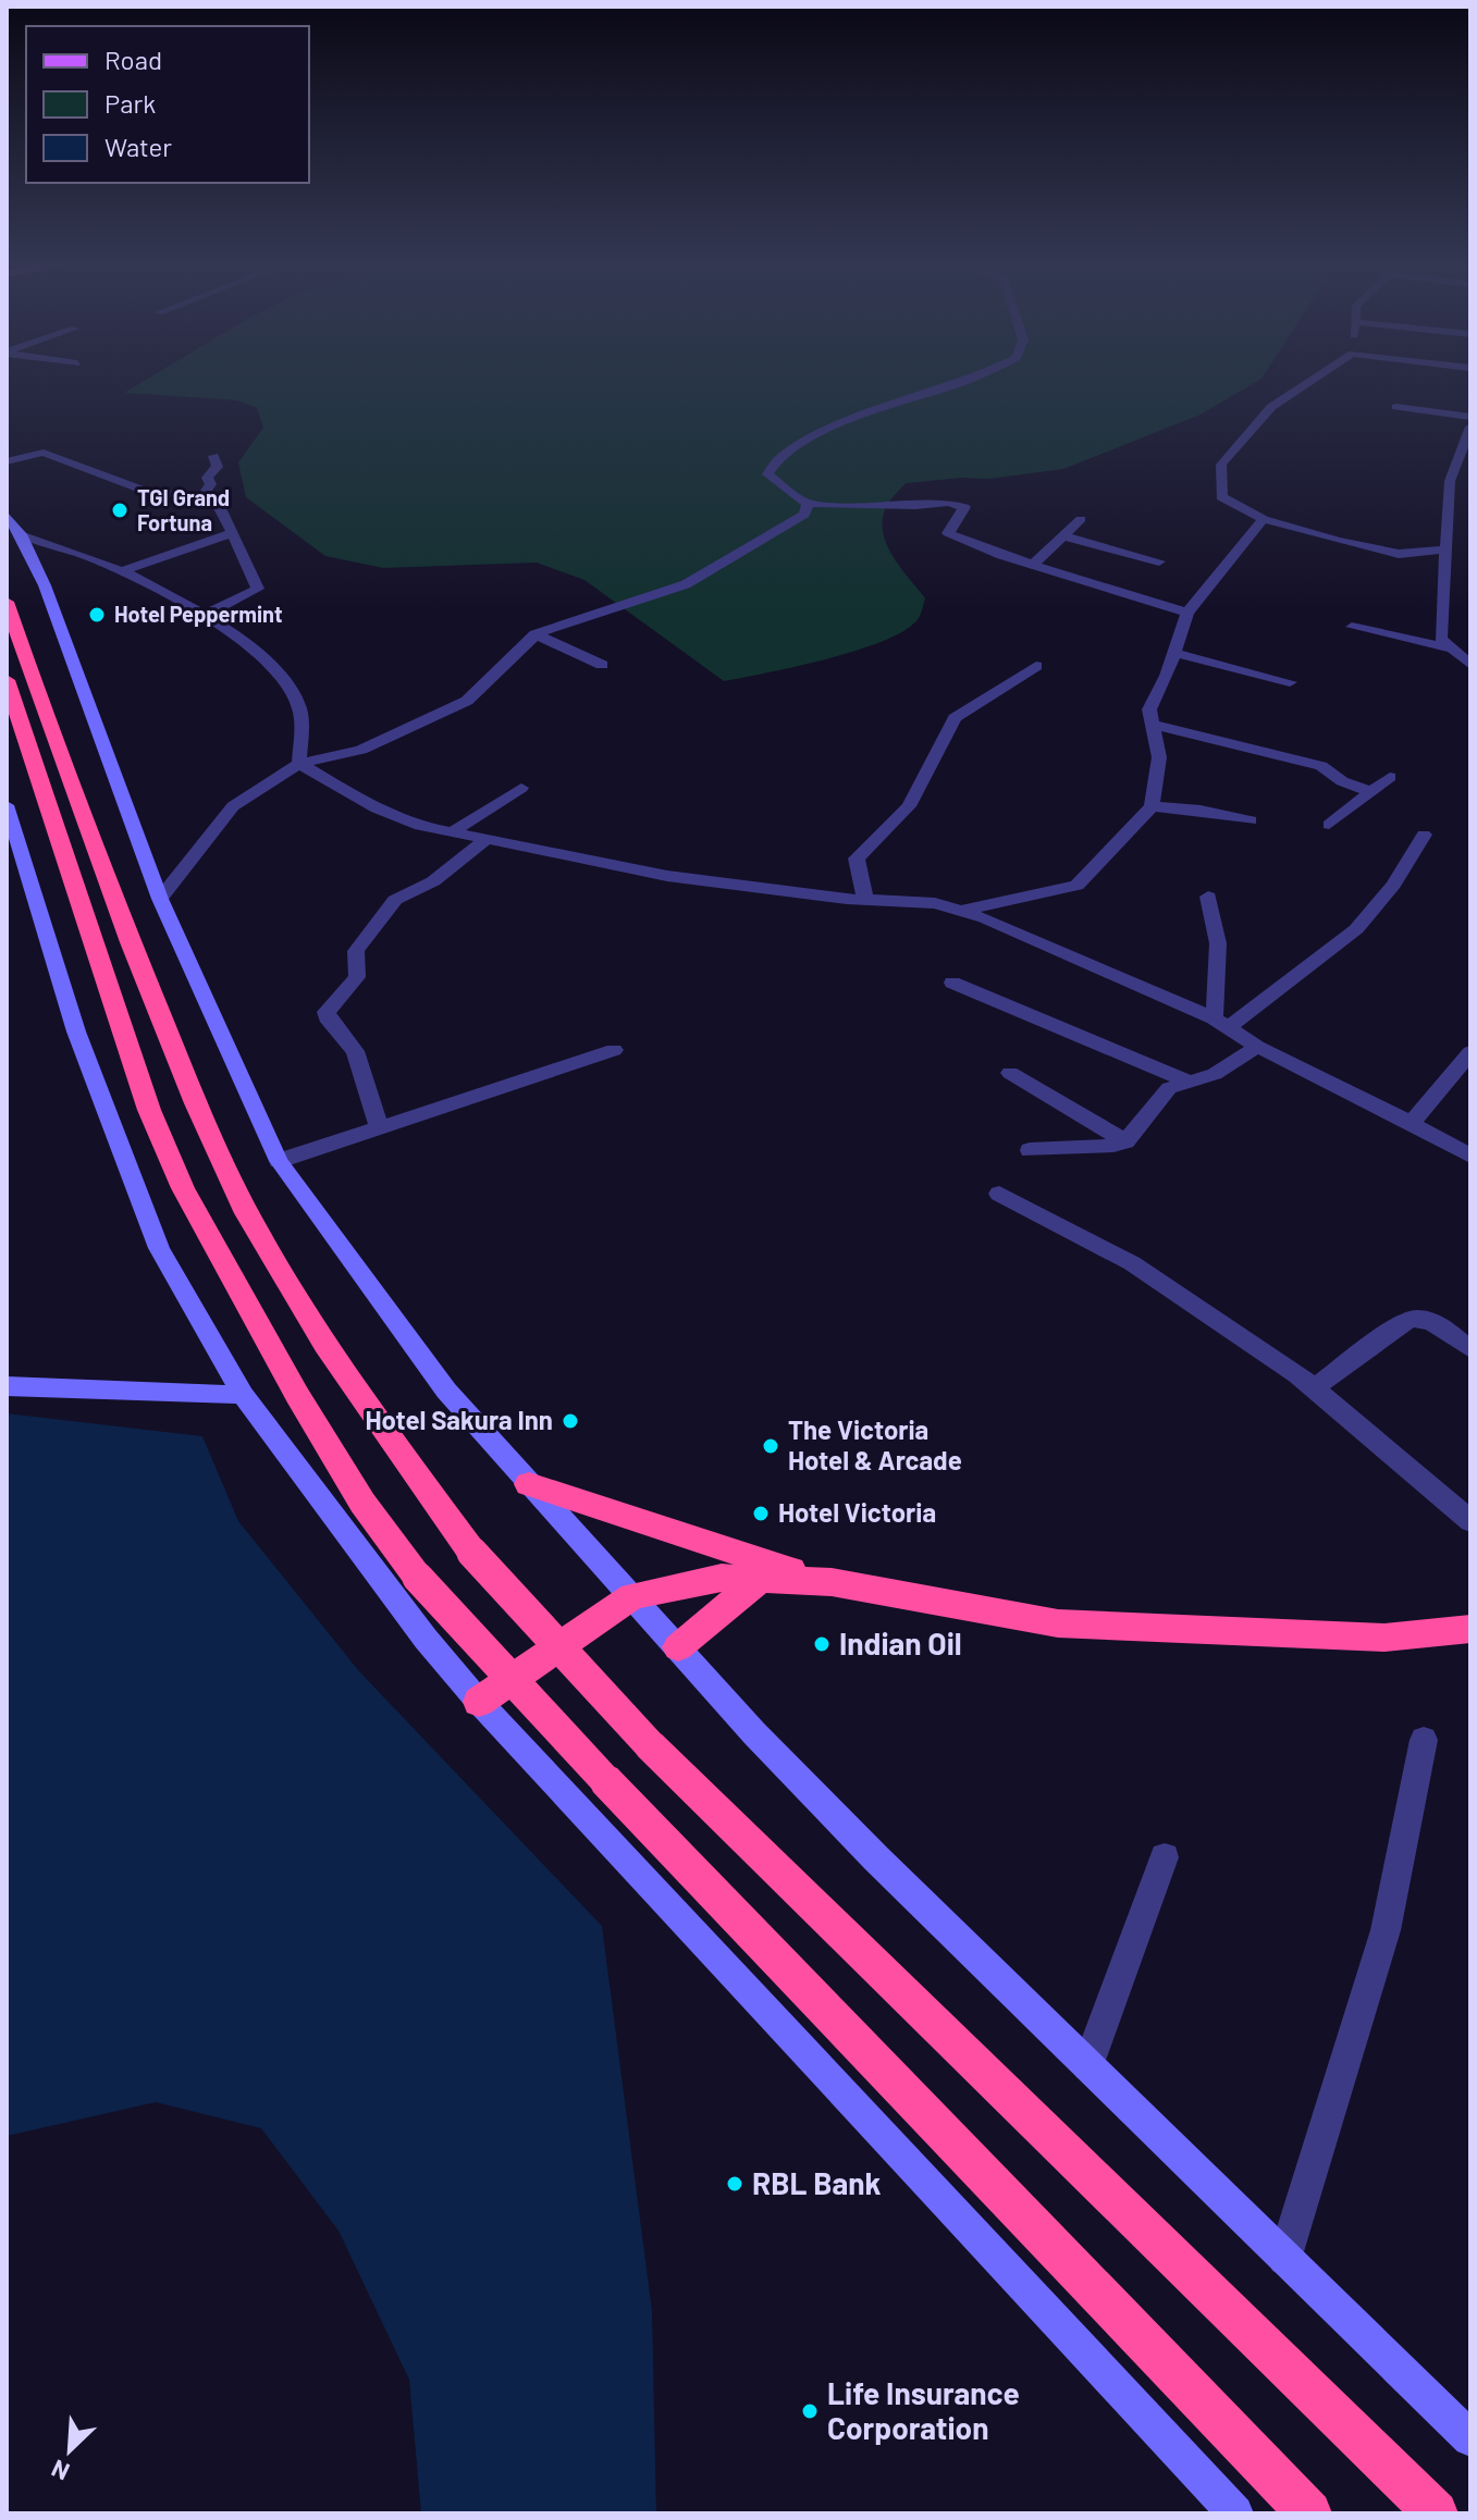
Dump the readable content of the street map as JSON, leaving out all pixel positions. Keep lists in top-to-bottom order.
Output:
{
  "places": [
    "TGI Grand Fortuna",
    "Hotel Peppermint",
    "Hotel Sakura Inn",
    "The Victoria Hotel & Arcade",
    "Hotel Victoria",
    "Indian Oil",
    "RBL Bank",
    "Life Insurance Corporation"
  ],
  "legend": ["Road", "Park", "Water"],
  "north": "bottom left"
}
